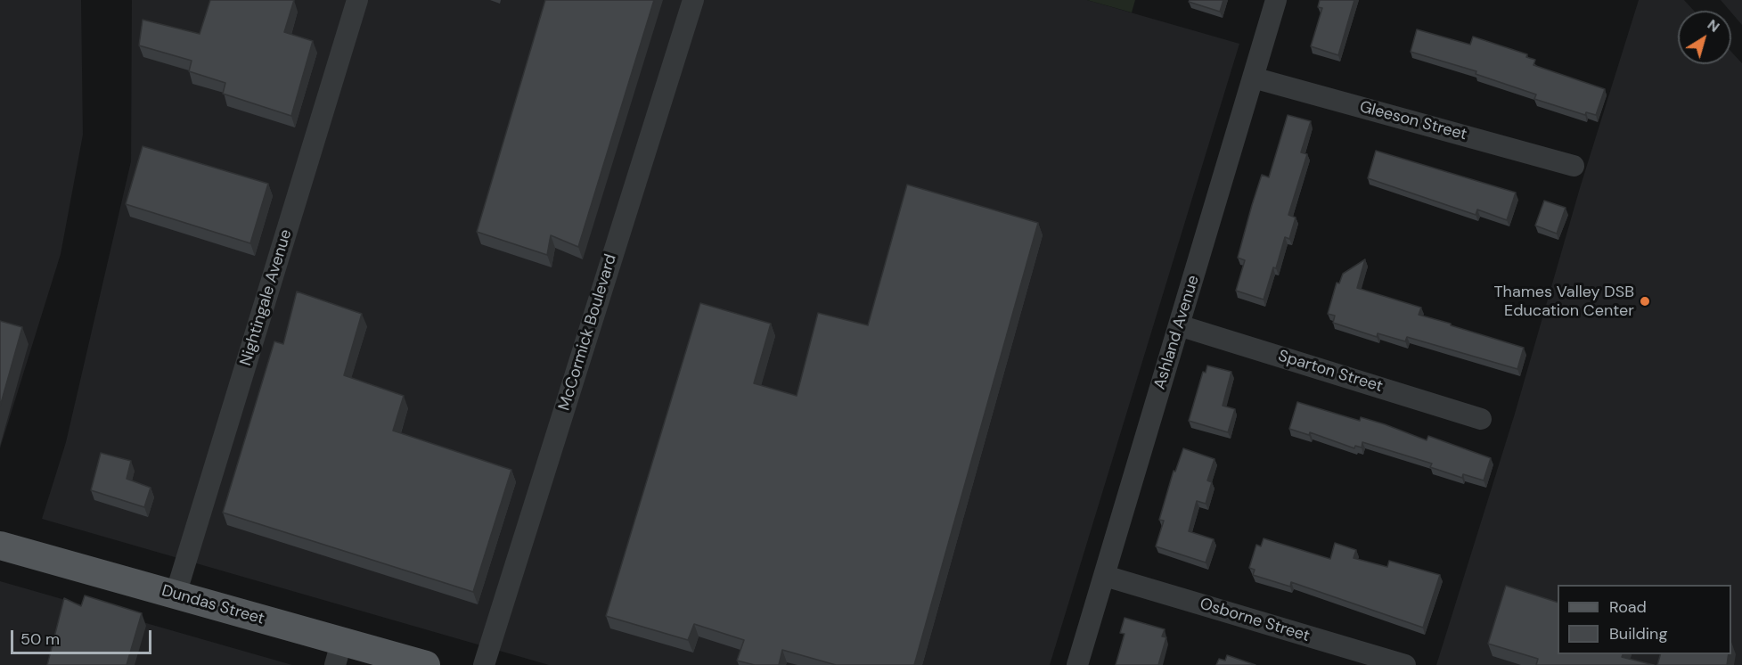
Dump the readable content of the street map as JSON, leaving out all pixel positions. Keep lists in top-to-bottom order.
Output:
{
  "streets": {
    "main road": ["Dundas Street"],
    "street": [
      "Gleeson Street",
      "Nightingale Avenue",
      "McCormick Boulevard",
      "Ashland Avenue",
      "Sparton Street",
      "Osborne Street"
    ]
  },
  "crossings": [
    ["Gleeson Street", "Ashland Avenue"],
    ["Nightingale Avenue", "Dundas Street"],
    ["Ashland Avenue", "Sparton Street"],
    ["Ashland Avenue", "Osborne Street"]
  ],
  "places": ["Thames Valley DSB Education Center"],
  "legend": ["Road", "Building"],
  "scale_bar": "50 m",
  "north": "top right"
}
